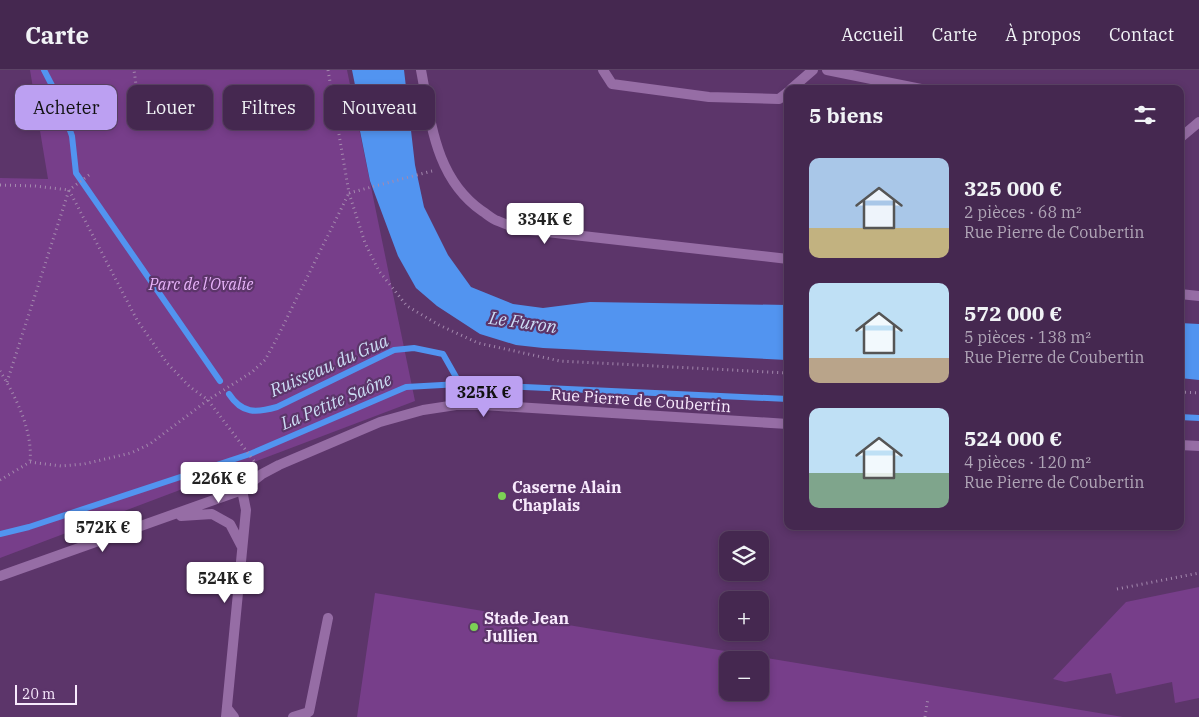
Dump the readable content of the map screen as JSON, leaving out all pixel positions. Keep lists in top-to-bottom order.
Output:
{
  "streets": {
    "street": ["Rue Pierre de Coubertin"]
  },
  "water": ["Le Furon", "Ruisseau du Gua", "La Petite Saône"],
  "parks": ["Parc de l'Ovalie"],
  "places": ["Caserne Alain Chaplais", "Stade Jean Jullien"],
  "scale_bar": "20 m",
  "page": {
    "header": "Carte",
    "nav": [
      "Accueil",
      "Carte",
      "À propos",
      "Contact"
    ],
    "chip": [
      "Acheter",
      "Louer",
      "Filtres",
      "Nouveau"
    ],
    "heading": "5 biens",
    "list": [
      {
        "name": "325 000 €",
        "note": "2 pièces · 68 m² · Rue Pierre de Coubertin"
      },
      {
        "name": "572 000 €",
        "note": "5 pièces · 138 m² · Rue Pierre de Coubertin"
      },
      {
        "name": "524 000 €",
        "note": "4 pièces · 120 m² · Rue Pierre de Coubertin"
      }
    ],
    "price": [
      "334K €",
      "325K €",
      "226K €",
      "572K €",
      "524K €"
    ],
    "map_buttons": ["+", "−"],
    "scale": "20 m"
  }
}
